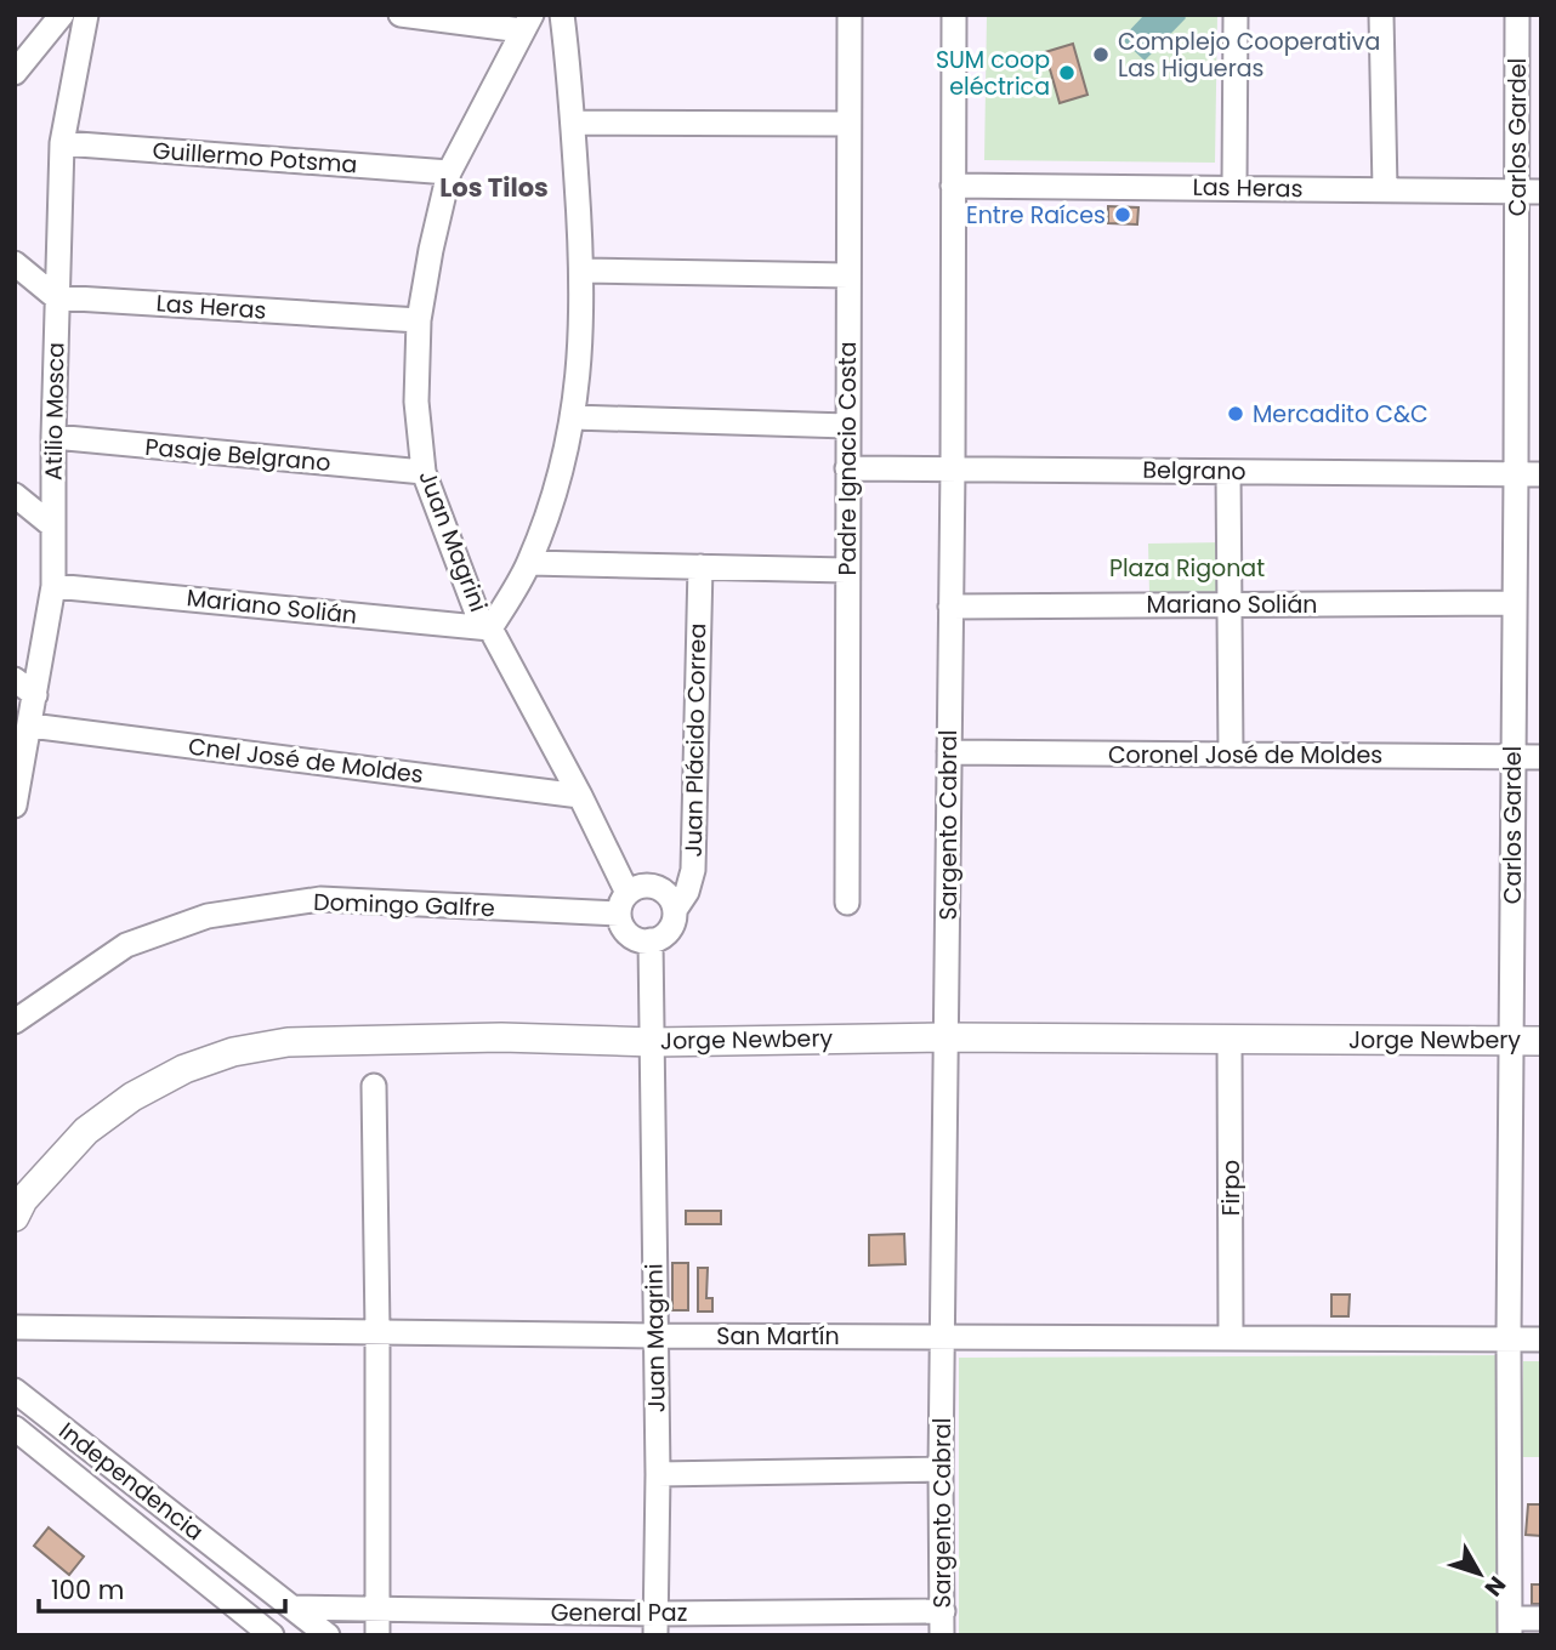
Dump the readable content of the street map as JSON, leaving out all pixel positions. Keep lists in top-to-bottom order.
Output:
{
  "streets": {
    "main road": ["Jorge Newbery"],
    "street": [
      "Carlos Gardel",
      "Guillermo Potsma",
      "Las Heras",
      "Atilio Mosca",
      "Pasaje Belgrano",
      "Padre Ignacio Costa",
      "Belgrano",
      "Juan Magrini",
      "Mariano Solián",
      "Juan Plácido Correa",
      "Coronel José de Moldes",
      "Cnel José de Moldes",
      "Sargento Cabral",
      "Domingo Galfre",
      "Firpo",
      "San Martín",
      "Independencia",
      "General Paz"
    ]
  },
  "crossings": [
    ["Carlos Gardel", "Las Heras"],
    ["Carlos Gardel", "Belgrano"],
    ["Carlos Gardel", "Mariano Solián"],
    ["Carlos Gardel", "Coronel José de Moldes"],
    ["Carlos Gardel", "Jorge Newbery"],
    ["Carlos Gardel", "San Martín"],
    ["Guillermo Potsma", "Atilio Mosca"],
    ["Guillermo Potsma", "Juan Magrini"],
    ["Las Heras", "Atilio Mosca"],
    ["Las Heras", "Juan Magrini"],
    ["Las Heras", "Sargento Cabral"],
    ["Atilio Mosca", "Pasaje Belgrano"],
    ["Atilio Mosca", "Mariano Solián"],
    ["Atilio Mosca", "Cnel José de Moldes"],
    ["Pasaje Belgrano", "Juan Magrini"],
    ["Padre Ignacio Costa", "Belgrano"],
    ["Belgrano", "Sargento Cabral"],
    ["Juan Magrini", "Mariano Solián"],
    ["Juan Magrini", "Juan Plácido Correa"],
    ["Juan Magrini", "Cnel José de Moldes"],
    ["Juan Magrini", "Domingo Galfre"],
    ["Juan Magrini", "Jorge Newbery"],
    ["Juan Magrini", "San Martín"],
    ["Juan Magrini", "General Paz"],
    ["Mariano Solián", "Sargento Cabral"],
    ["Juan Plácido Correa", "Domingo Galfre"],
    ["Coronel José de Moldes", "Sargento Cabral"],
    ["Sargento Cabral", "Jorge Newbery"],
    ["Sargento Cabral", "San Martín"],
    ["Sargento Cabral", "General Paz"],
    ["Jorge Newbery", "Firpo"],
    ["Firpo", "San Martín"],
    ["Independencia", "General Paz"]
  ],
  "districts": ["Los Tilos"],
  "parks": ["Plaza Rigonat"],
  "places": [
    "Complejo Cooperativa Las Higueras",
    "SUM coop eléctrica",
    "Entre Raíces",
    "Mercadito C&C"
  ],
  "scale_bar": "100 m",
  "north": "bottom right"
}
